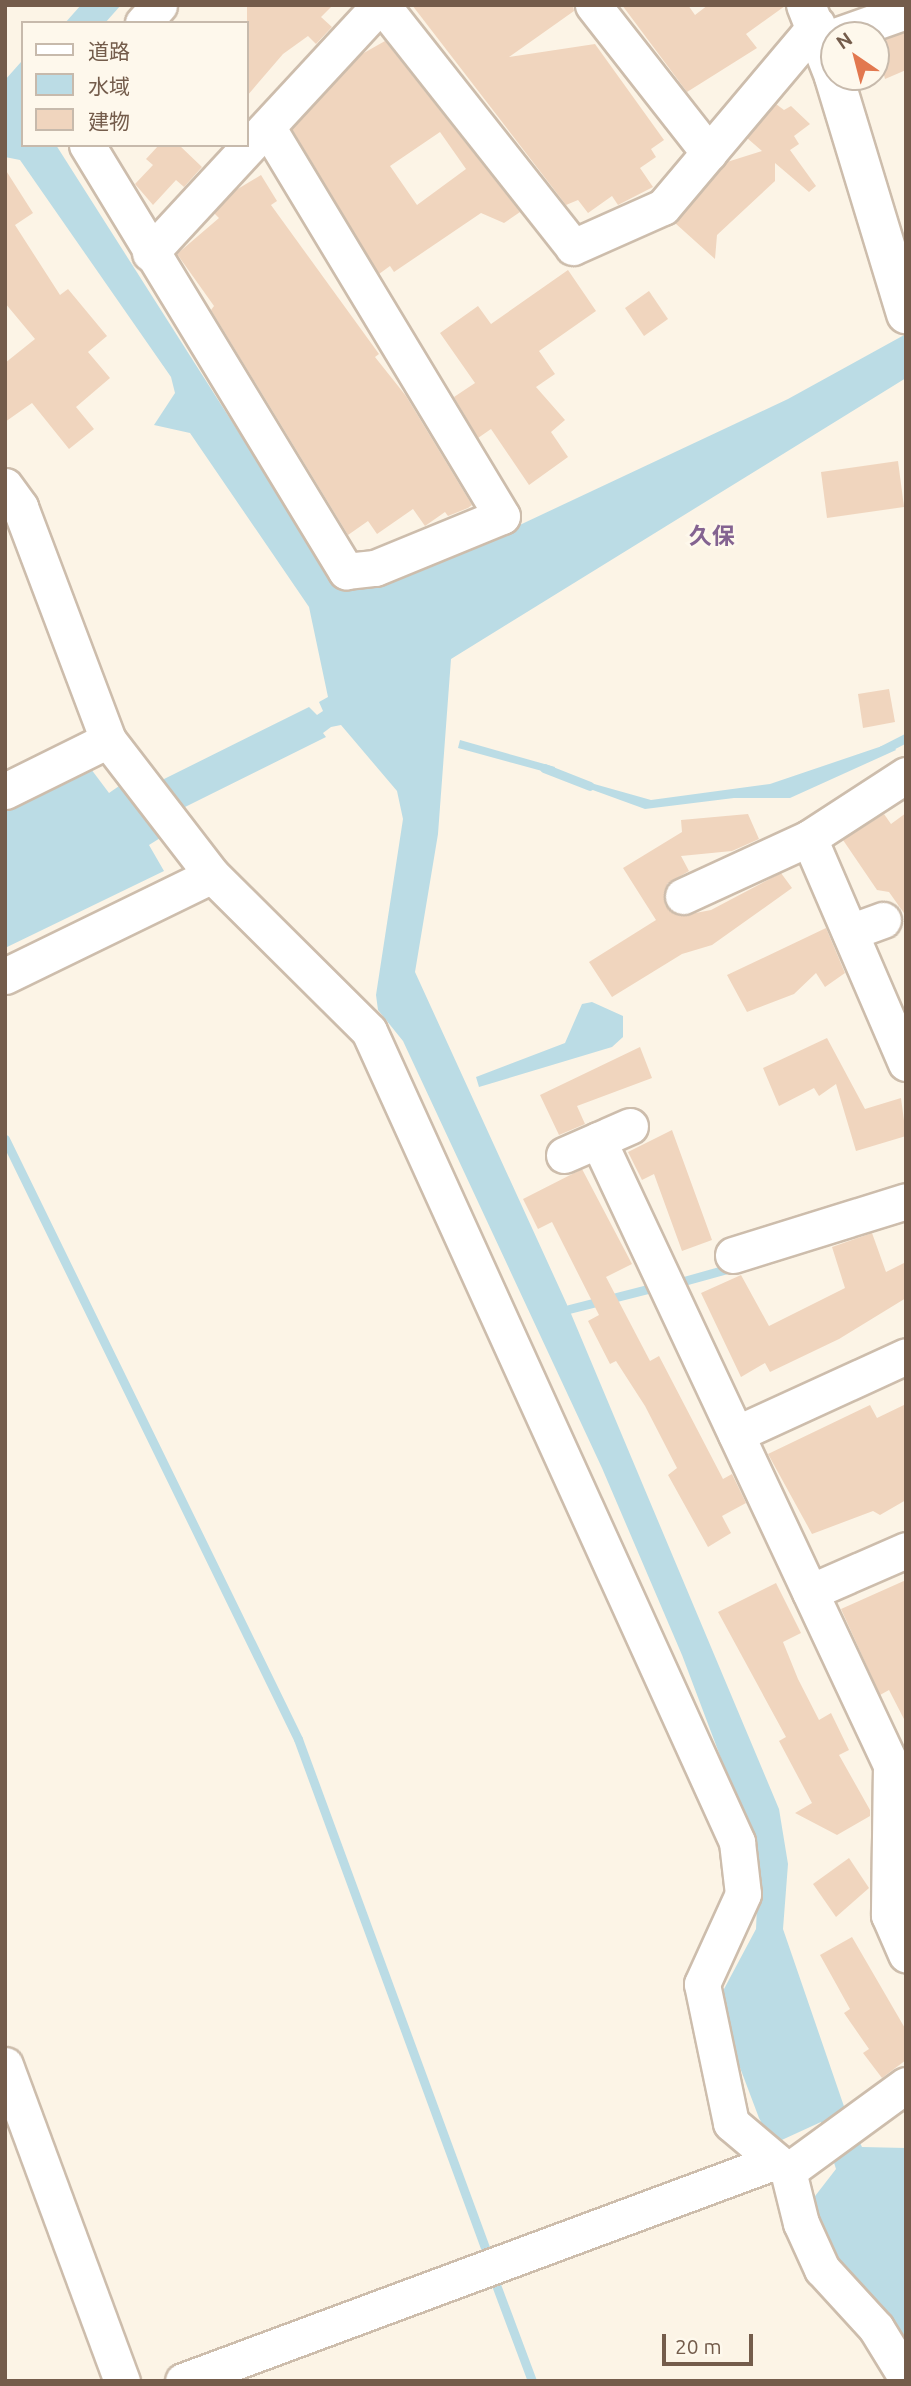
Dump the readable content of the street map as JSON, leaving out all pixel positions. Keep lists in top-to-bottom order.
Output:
{
  "districts": ["久保"],
  "legend": ["道路", "水域", "建物"],
  "scale_bar": "20 m",
  "north": "top left"
}
